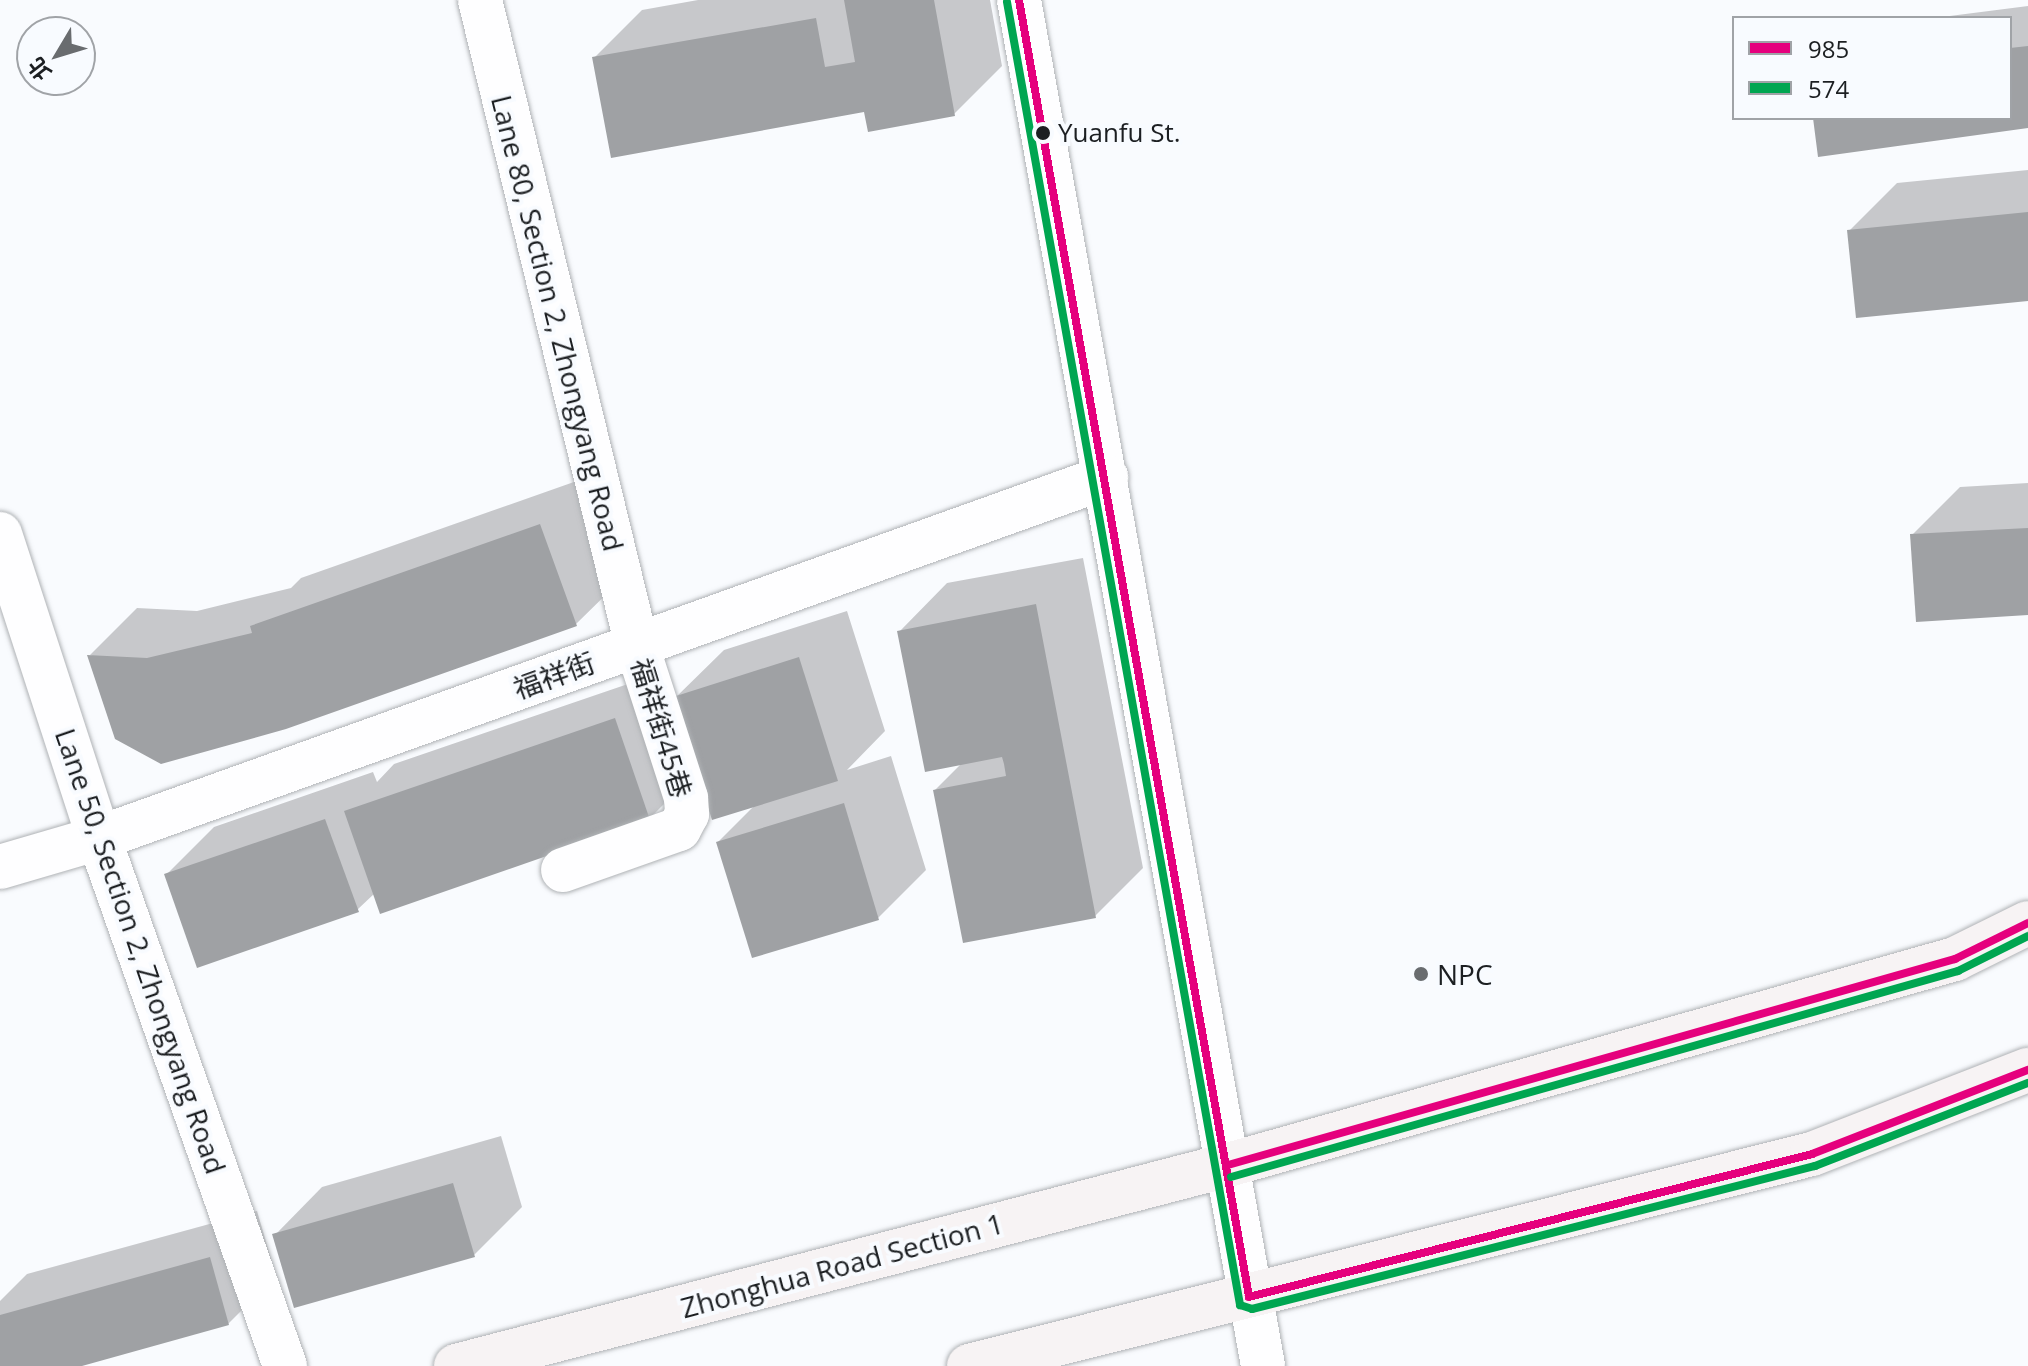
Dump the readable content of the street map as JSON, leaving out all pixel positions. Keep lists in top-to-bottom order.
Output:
{
  "streets": {
    "main road": ["Zhonghua Road Section 1"],
    "street": [
      "Lane 80, Section 2, Zhongyang Road",
      "福祥街",
      "福祥街45巷",
      "Lane 50, Section 2, Zhongyang Road"
    ]
  },
  "crossings": [
    ["Lane 80, Section 2, Zhongyang Road", "福祥街"],
    ["Lane 80, Section 2, Zhongyang Road", "福祥街45巷"],
    ["福祥街", "福祥街45巷"],
    ["福祥街", "Lane 50, Section 2, Zhongyang Road"]
  ],
  "places": ["Yuanfu St.", "NPC"],
  "lines": ["transit line 985", "transit line 574"],
  "legend": ["985", "574"],
  "north": "bottom left"
}
